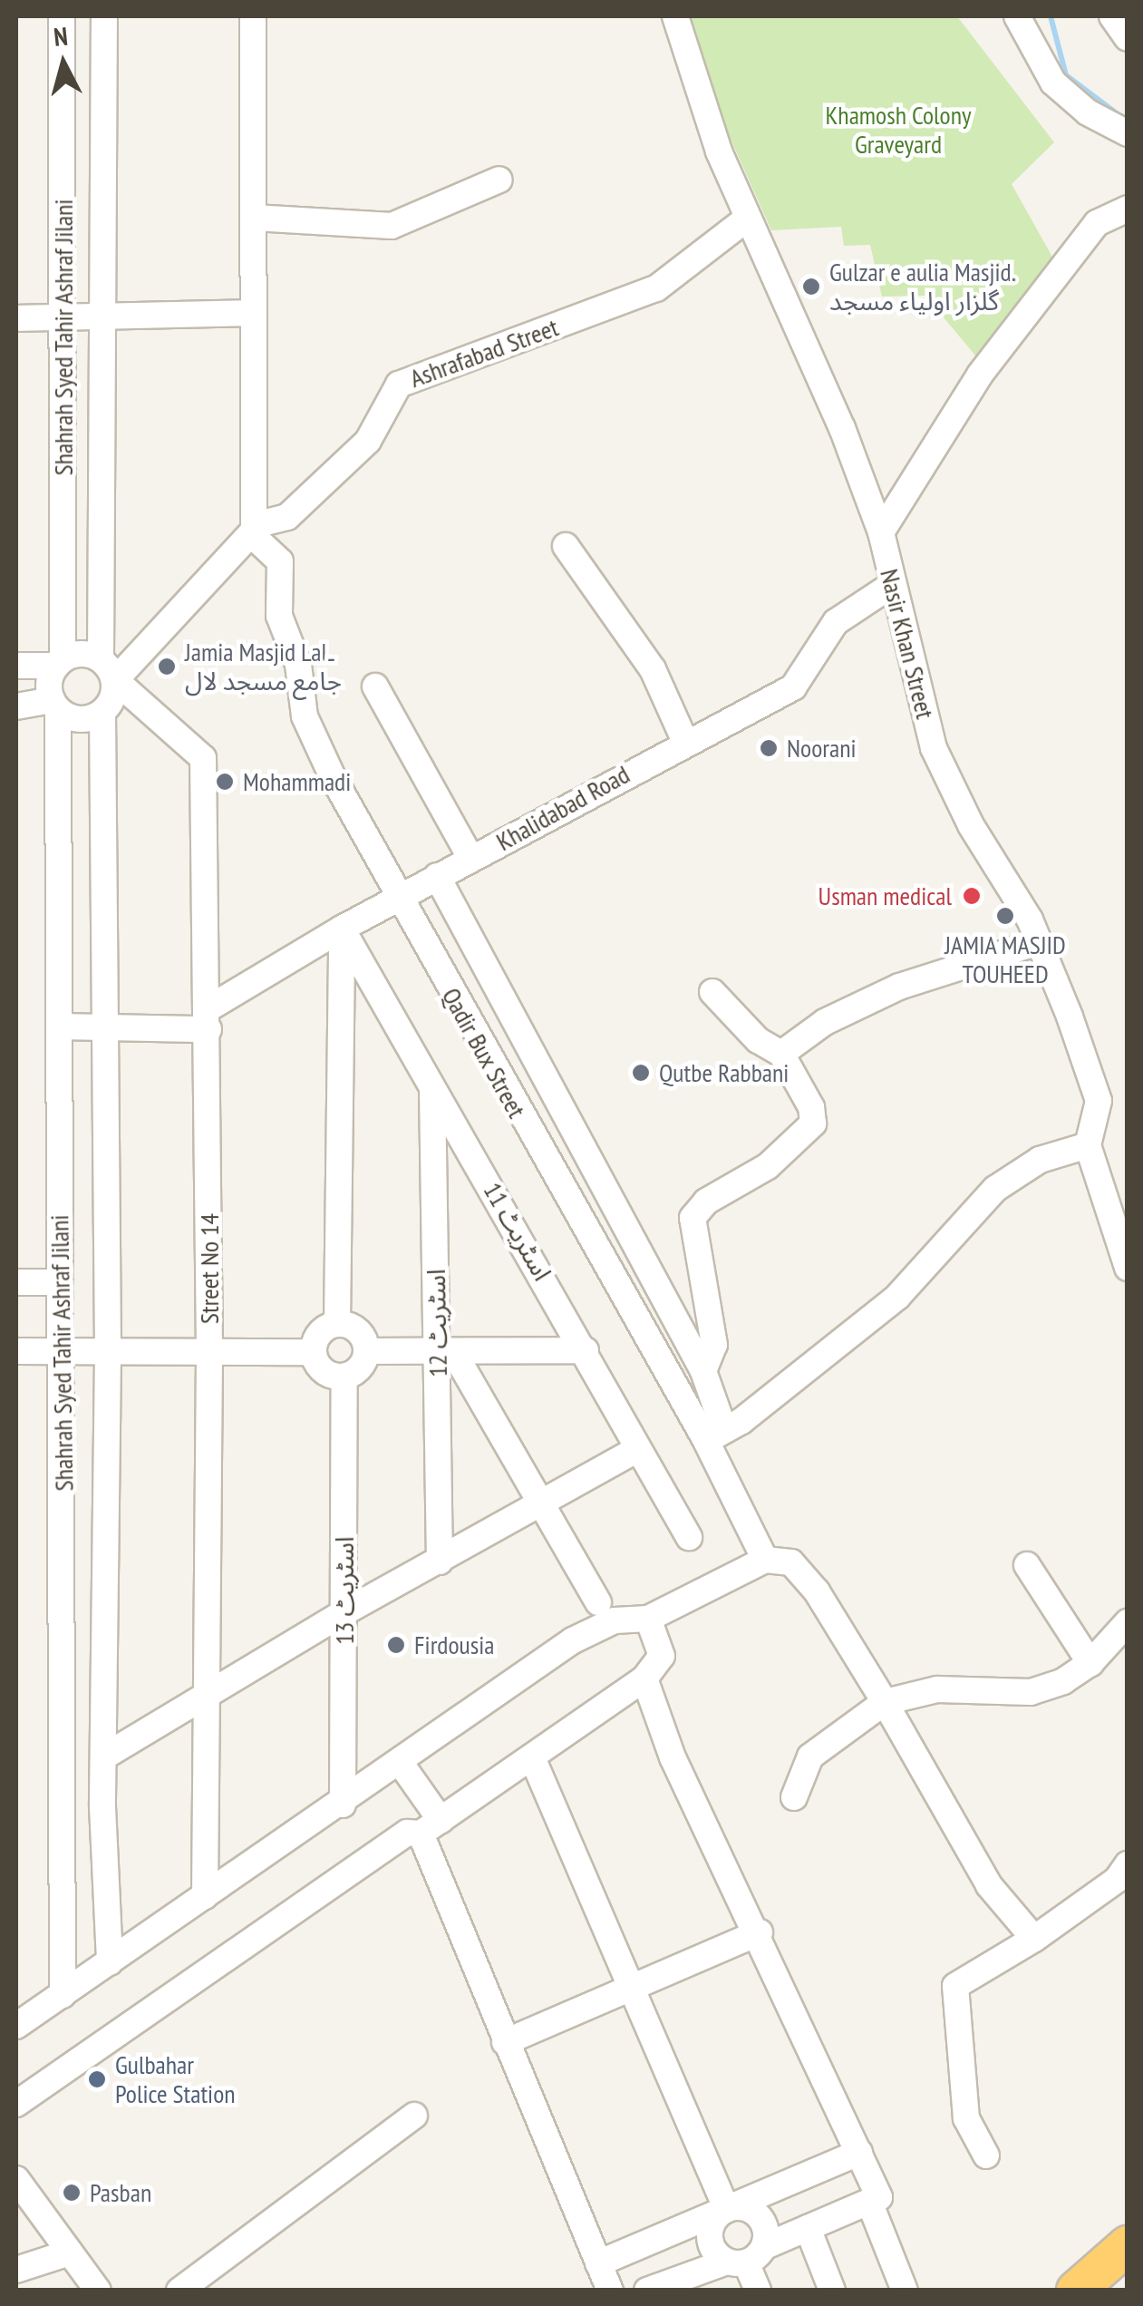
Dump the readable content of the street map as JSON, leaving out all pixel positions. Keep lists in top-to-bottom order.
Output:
{
  "streets": {
    "street": [
      "Shahrah Syed Tahir Ashraf Jilani",
      "Ashrafabad Street",
      "Nasir Khan Street",
      "Khalidabad Road",
      "Qadir Bux Street",
      "اسٹریٹ 11",
      "Street No 14",
      "اسٹریٹ 12",
      "اسٹریٹ 13"
    ]
  },
  "crossings": [
    ["Shahrah Syed Tahir Ashraf Jilani", "Street No 14"],
    ["Ashrafabad Street", "Nasir Khan Street"],
    ["Ashrafabad Street", "Qadir Bux Street"],
    ["Nasir Khan Street", "Khalidabad Road"],
    ["Khalidabad Road", "Qadir Bux Street"],
    ["Khalidabad Road", "اسٹریٹ 11"],
    ["Khalidabad Road", "Street No 14"],
    ["اسٹریٹ 11", "اسٹریٹ 12"]
  ],
  "parks": ["Khamosh Colony Graveyard"],
  "places": [
    "Gulzar e aulia Masjid. گلزار اولیاء مسجد",
    "Jamia Masjid Lal۔ جامع مسجد لال",
    "Noorani",
    "Mohammadi",
    "Usman medical",
    "JAMIA MASJID TOUHEED",
    "Qutbe Rabbani",
    "Firdousia",
    "Gulbahar Police Station",
    "Pasban"
  ],
  "north": "top"
}
